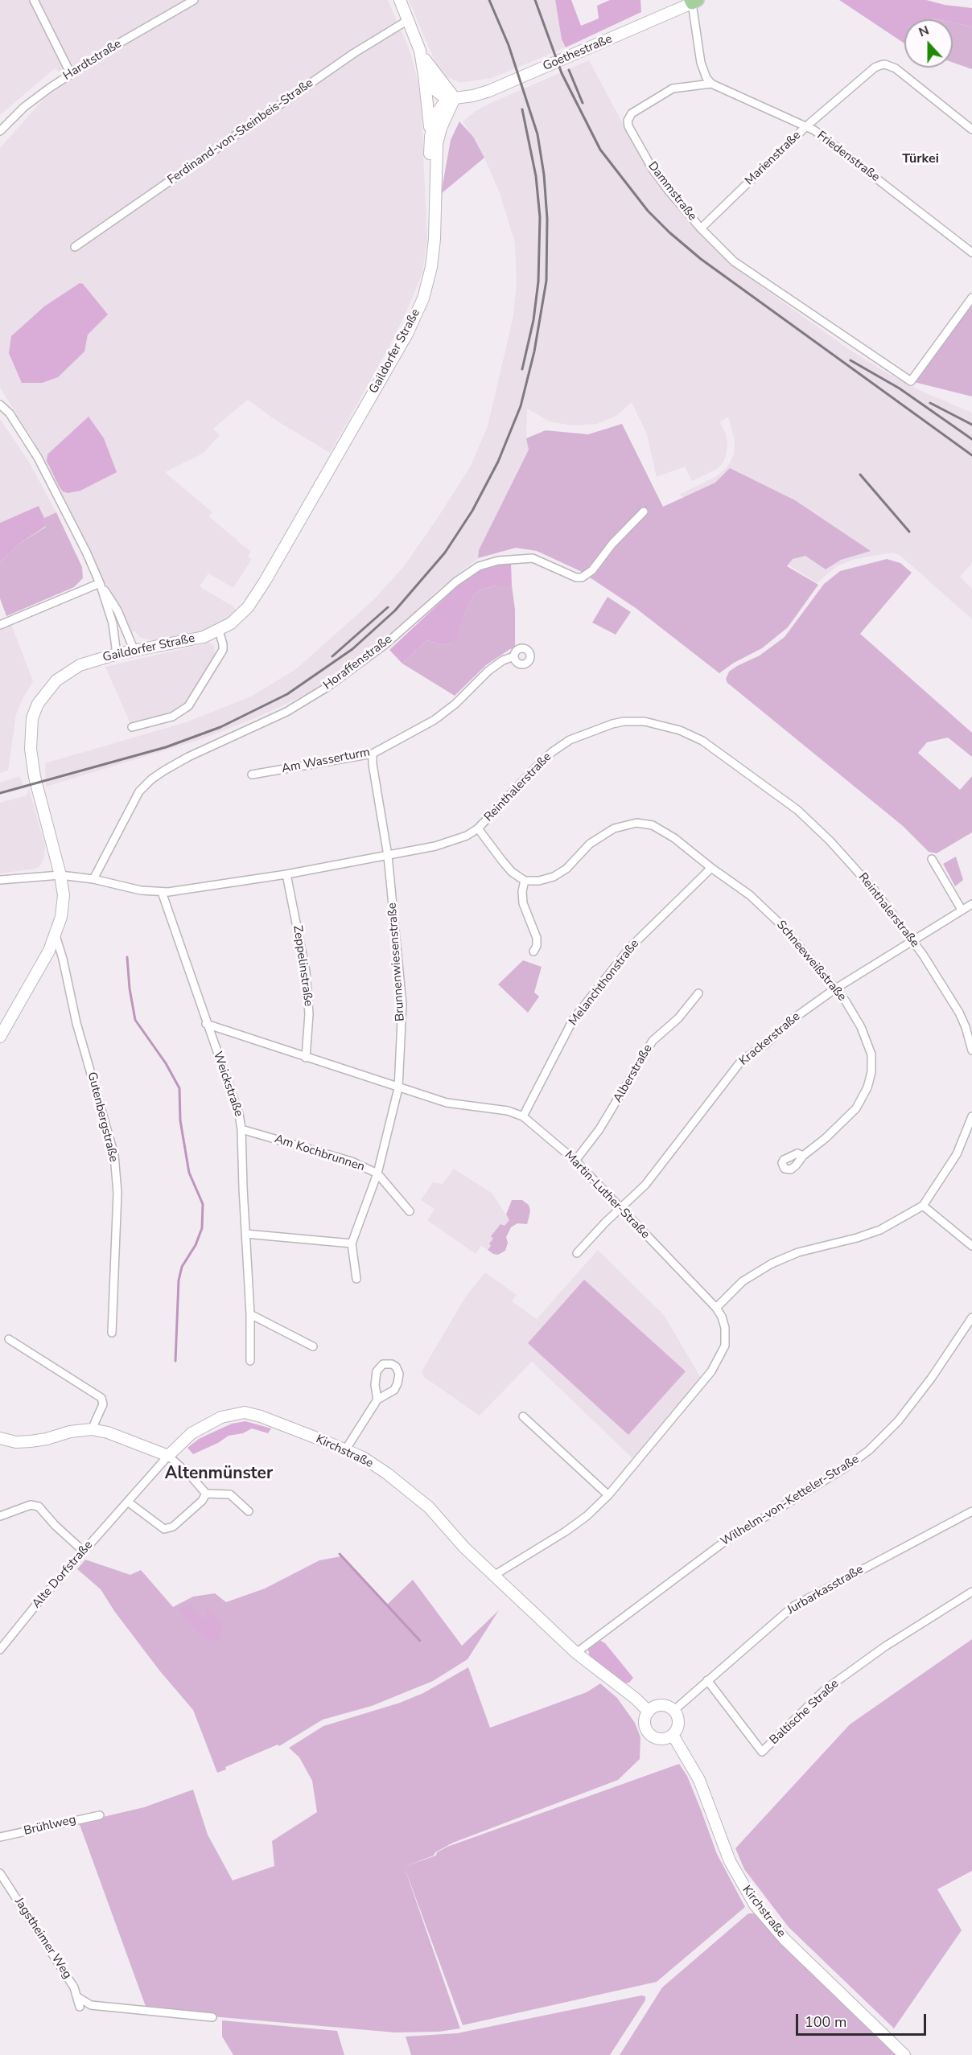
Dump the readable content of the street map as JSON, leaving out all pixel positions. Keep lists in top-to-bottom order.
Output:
{
  "streets": {
    "main road": ["Goethestraße", "Gaildorfer Straße", "Kirchstraße"],
    "street": [
      "Hardtstraße",
      "Ferdinand-von-Steinbeis-Straße",
      "Friedenstraße",
      "Marienstraße",
      "Dammstraße",
      "Horaffenstraße",
      "Am Wasserturm",
      "Reinthalerstraße",
      "Schneeweißstraße",
      "Brunnenwiesenstraße",
      "Zeppelinstraße",
      "Melanchthonstraße",
      "Krackerstraße",
      "Alberstraße",
      "Weickstraße",
      "Gutenbergstraße",
      "Am Kochbrunnen",
      "Martin-Luther-Straße",
      "Wilhelm-von-Ketteler-Straße",
      "Alte Dorfstraße",
      "Jurbarkasstraße",
      "Baltische Straße",
      "Brühlweg",
      "Jagstheimer Weg"
    ]
  },
  "crossings": [
    ["Goethestraße", "Gaildorfer Straße"],
    ["Friedenstraße", "Marienstraße"],
    ["Friedenstraße", "Dammstraße"],
    ["Marienstraße", "Dammstraße"],
    ["Gaildorfer Straße", "Reinthalerstraße"],
    ["Gaildorfer Straße", "Gutenbergstraße"],
    ["Horaffenstraße", "Reinthalerstraße"],
    ["Am Wasserturm", "Brunnenwiesenstraße"],
    ["Reinthalerstraße", "Brunnenwiesenstraße"],
    ["Reinthalerstraße", "Zeppelinstraße"],
    ["Reinthalerstraße", "Krackerstraße"],
    ["Reinthalerstraße", "Weickstraße"],
    ["Schneeweißstraße", "Melanchthonstraße"],
    ["Schneeweißstraße", "Krackerstraße"],
    ["Brunnenwiesenstraße", "Am Kochbrunnen"],
    ["Brunnenwiesenstraße", "Martin-Luther-Straße"],
    ["Zeppelinstraße", "Martin-Luther-Straße"],
    ["Melanchthonstraße", "Martin-Luther-Straße"],
    ["Krackerstraße", "Martin-Luther-Straße"],
    ["Alberstraße", "Martin-Luther-Straße"],
    ["Weickstraße", "Am Kochbrunnen"],
    ["Weickstraße", "Martin-Luther-Straße"],
    ["Martin-Luther-Straße", "Kirchstraße"],
    ["Kirchstraße", "Wilhelm-von-Ketteler-Straße"],
    ["Kirchstraße", "Alte Dorfstraße"],
    ["Kirchstraße", "Jurbarkasstraße"],
    ["Jurbarkasstraße", "Baltische Straße"]
  ],
  "districts": ["Türkei", "Altenmünster"],
  "scale_bar": "100 m",
  "north": "top"
}
